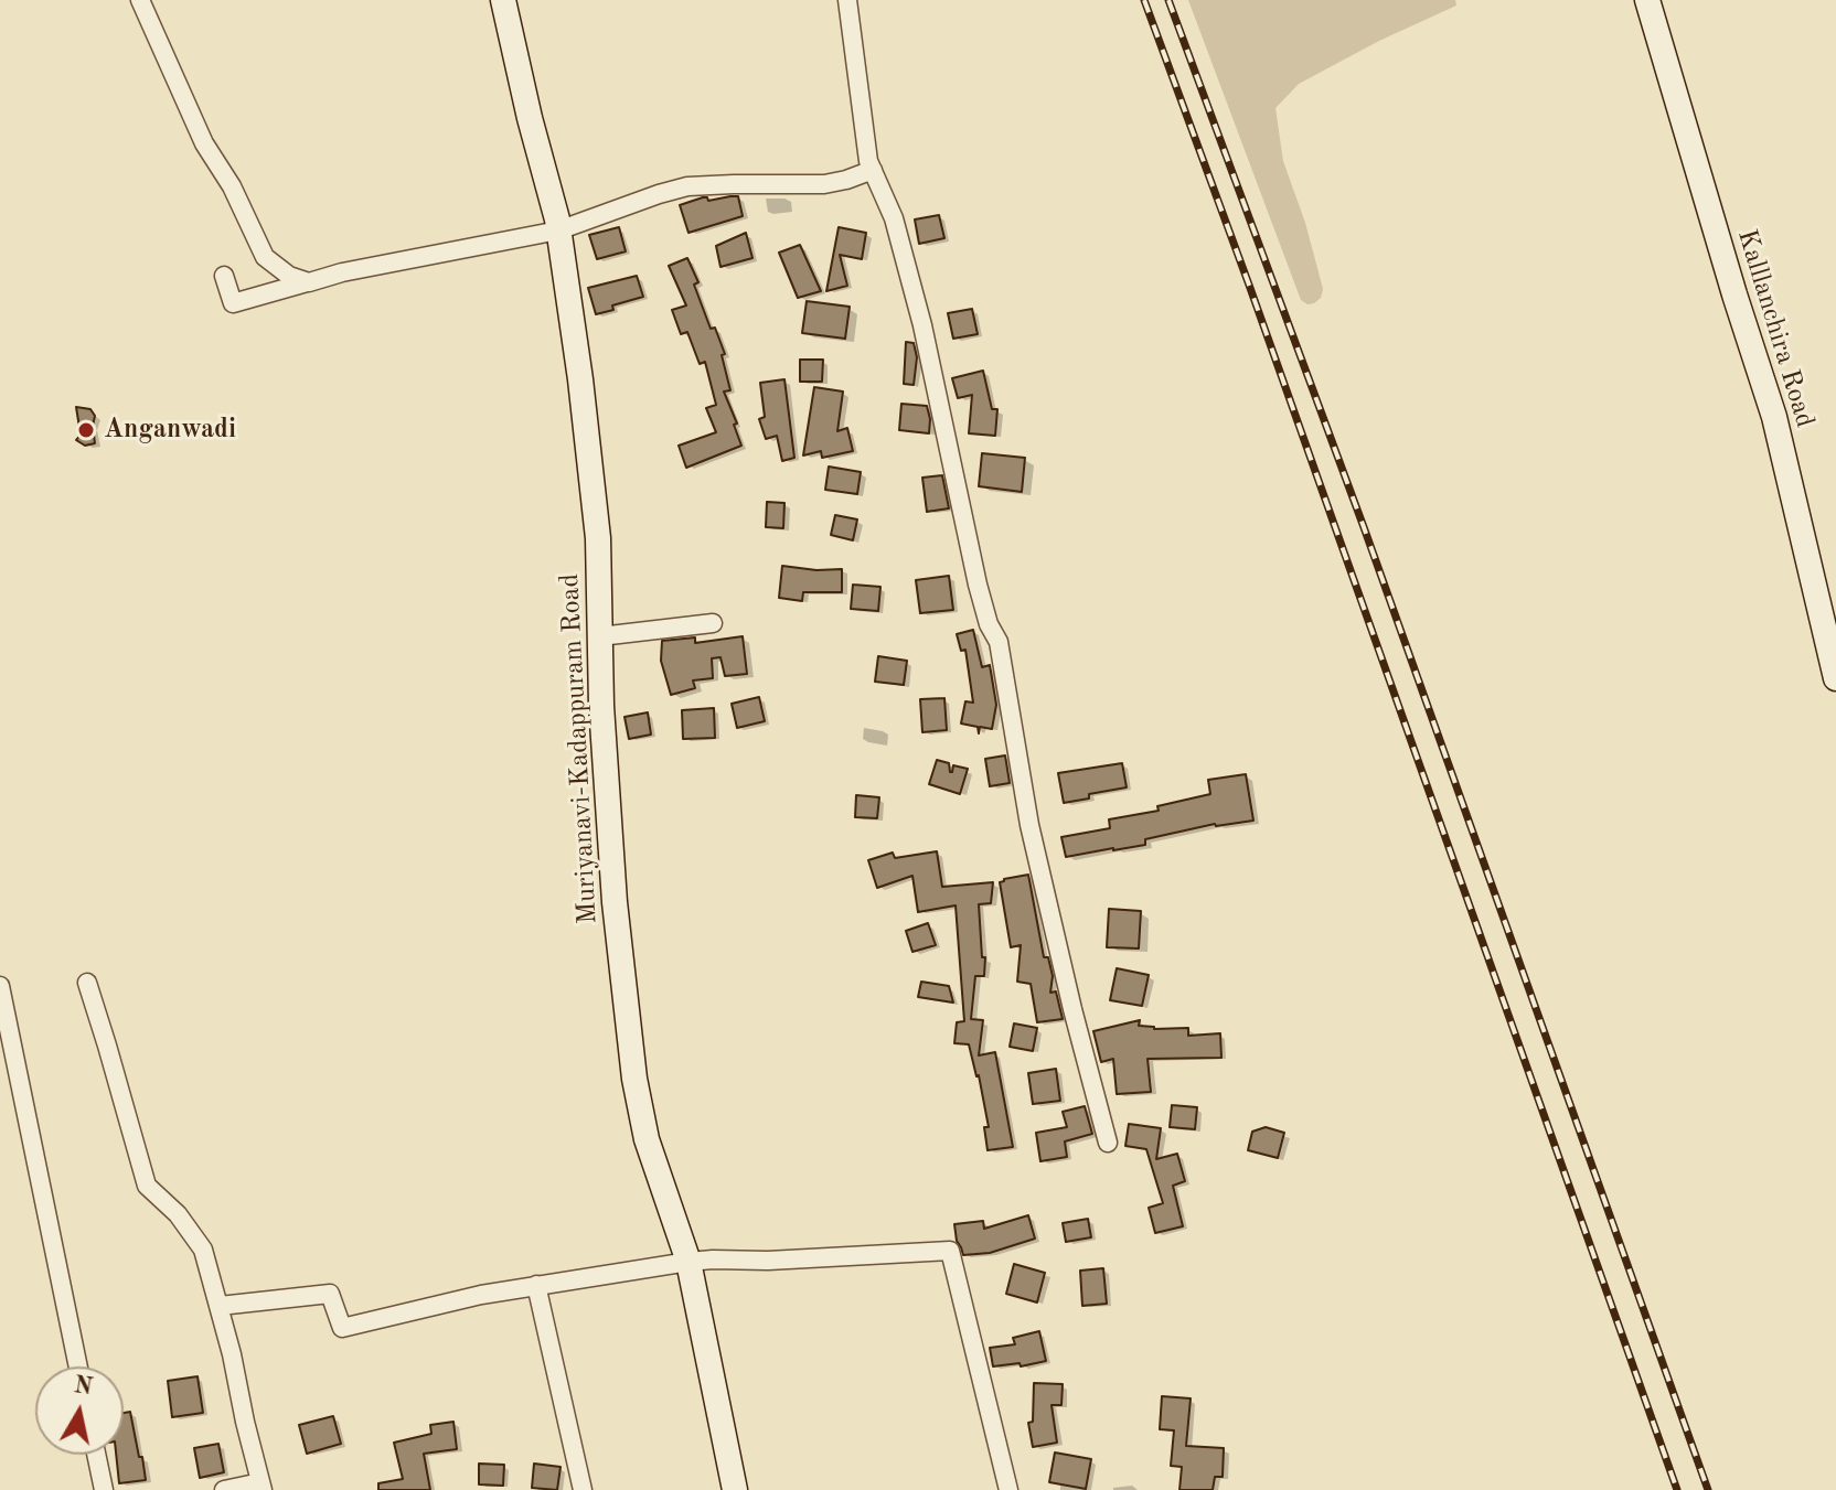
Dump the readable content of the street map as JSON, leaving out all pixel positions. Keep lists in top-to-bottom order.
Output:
{
  "streets": {
    "main road": ["Kalllanchira Road", "Muriyanavi-Kadappuram Road"]
  },
  "places": ["Anganwadi"],
  "north": "top"
}
